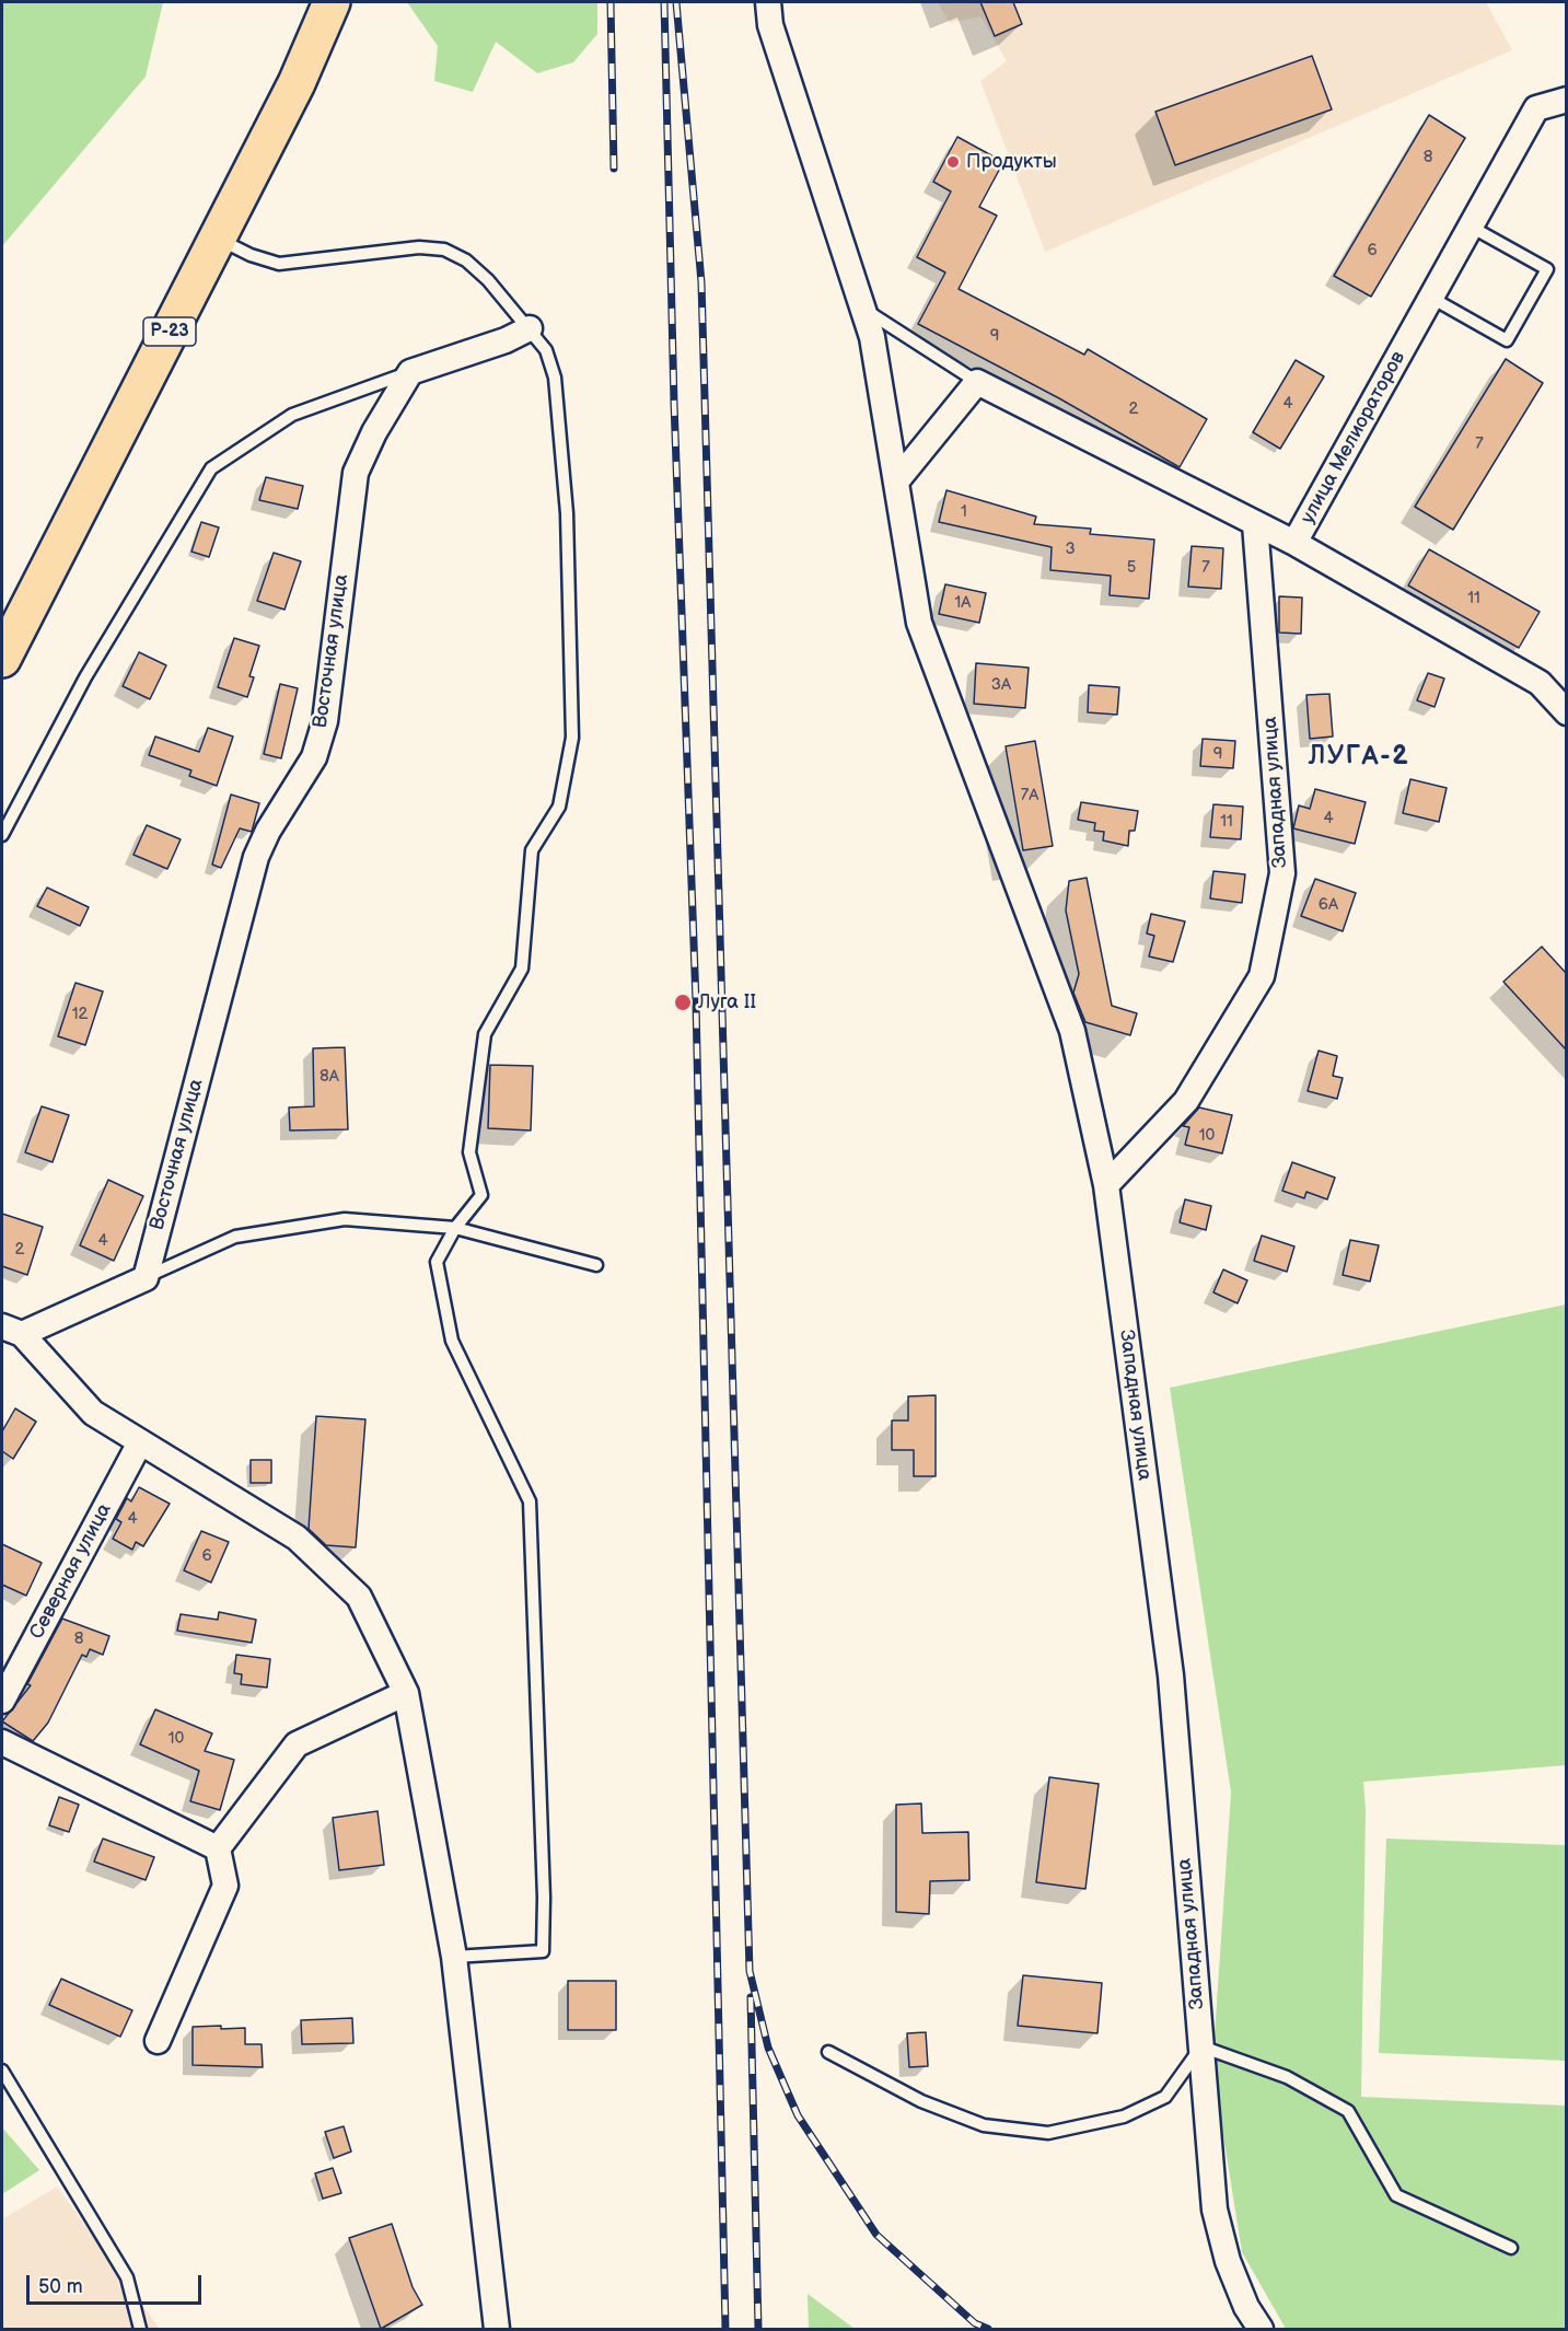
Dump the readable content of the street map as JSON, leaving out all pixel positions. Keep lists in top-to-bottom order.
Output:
{
  "streets": {
    "main road": ["Р-23"],
    "street": [
      "улица Мелиораторов",
      "Восточная улица",
      "Западная улица",
      "Северная улица"
    ]
  },
  "crossings": [
    ["улица Мелиораторов", "Западная улица"]
  ],
  "districts": ["ЛУГА-2"],
  "places": ["Продукты", "Луга II"],
  "house_numbers": [
    "8",
    "6",
    "9",
    "4",
    "2",
    "7",
    "1",
    "3",
    "5",
    "7",
    "11",
    "1А",
    "3А",
    "9",
    "7А",
    "4",
    "11",
    "6А",
    "12",
    "8А",
    "10",
    "4",
    "2",
    "4",
    "6",
    "8",
    "10"
  ],
  "scale_bar": "50 m"
}
